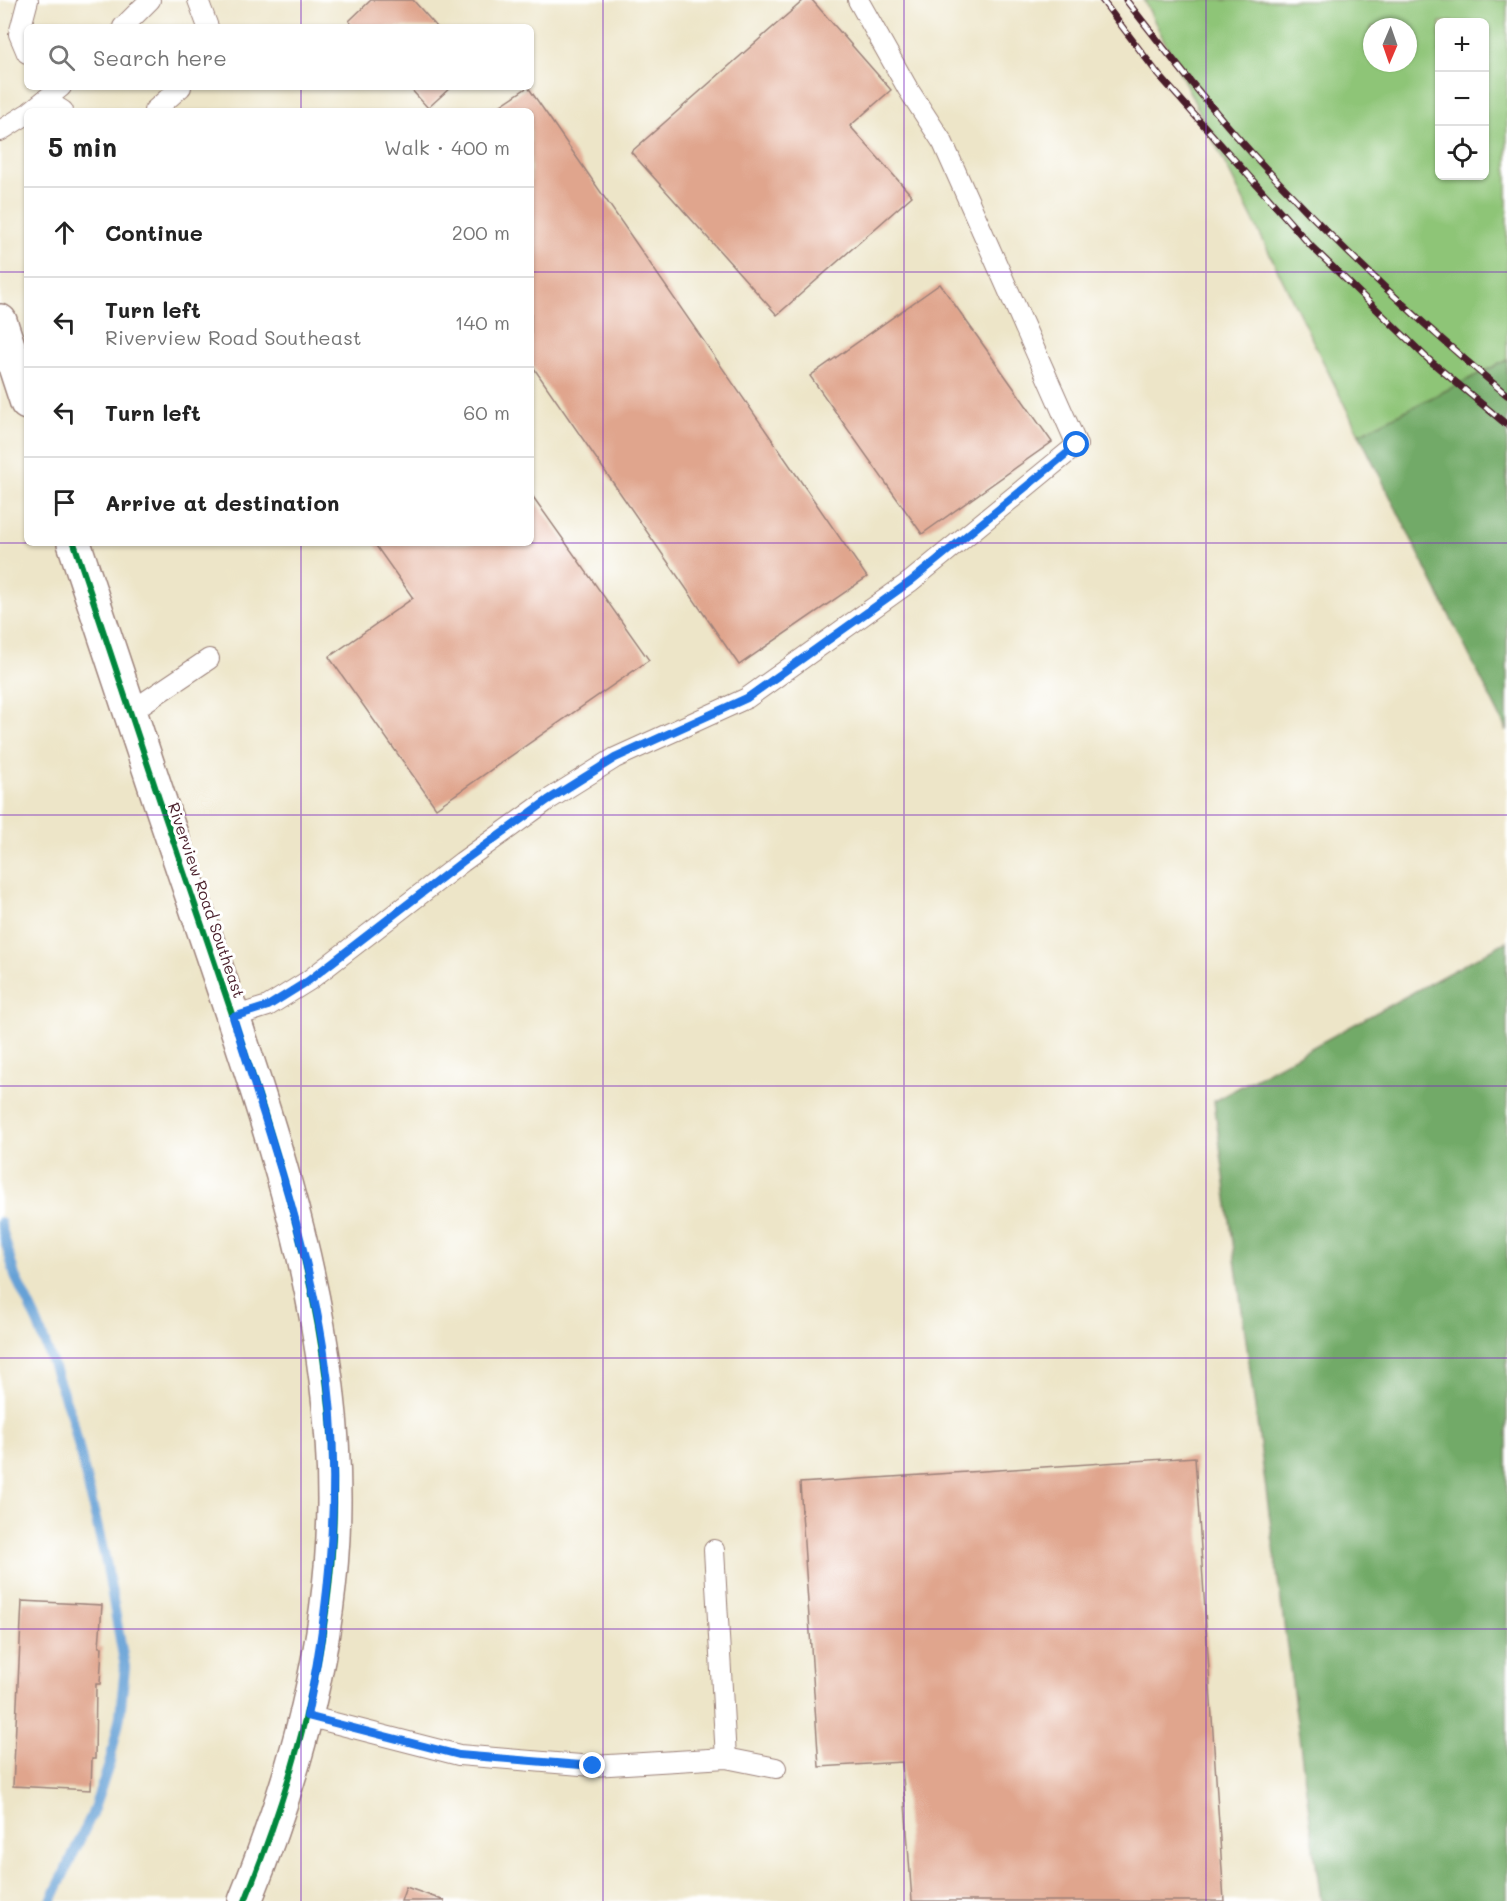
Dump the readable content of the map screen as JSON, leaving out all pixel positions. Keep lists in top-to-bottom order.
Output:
{
  "streets": {
    "street": ["Riverview Road Southeast"]
  },
  "north": "bottom",
  "page": {
    "map_buttons": ["+", "−"],
    "search": "Search here",
    "heading": ["5 min", "Walk · 400 m"],
    "list": [
      ["Continue", "200 m"],
      ["Turn left", "Riverview Road Southeast", "140 m"],
      ["Turn left", "60 m"],
      "Arrive at destination"
    ]
  }
}
